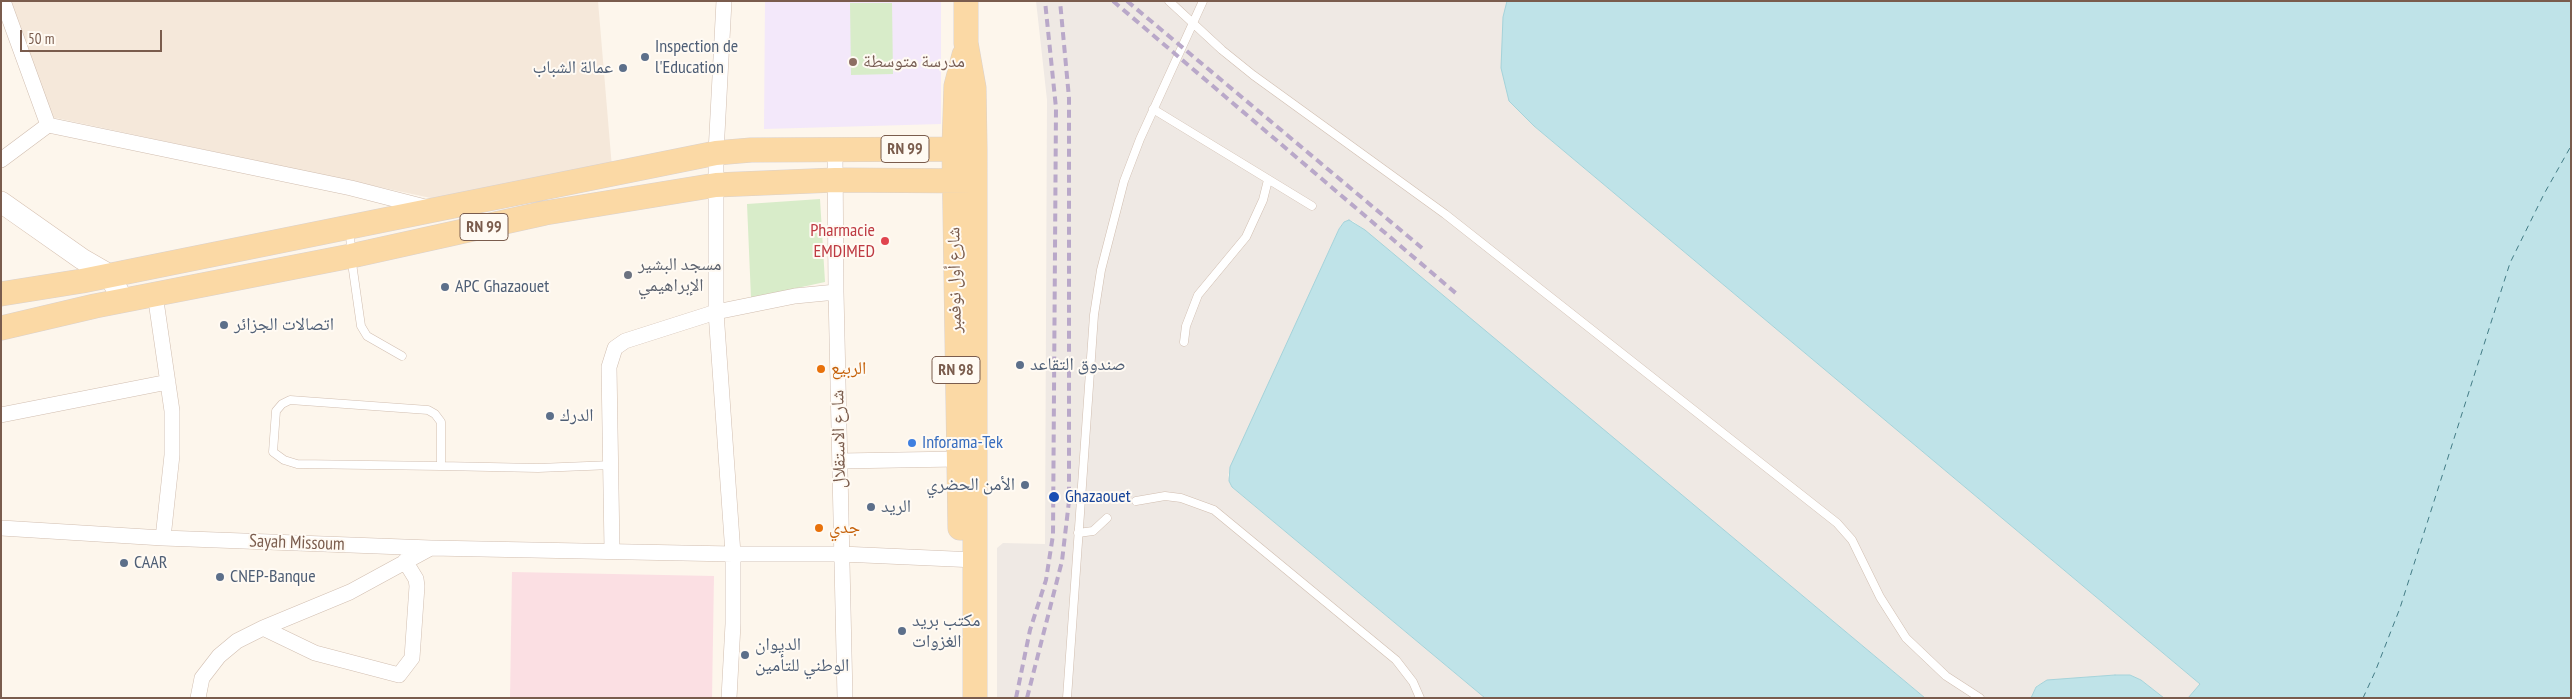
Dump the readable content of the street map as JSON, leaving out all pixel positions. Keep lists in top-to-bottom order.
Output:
{
  "streets": {
    "main road": ["RN 99", "شارع أول نوفمبر", "RN 98"],
    "street": ["شارع الاستقلال", "Sayah Missoum"]
  },
  "crossings": [
    ["RN 99", "شارع أول نوفمبر"],
    ["RN 99", "RN 98"],
    ["RN 99", "شارع الاستقلال"],
    ["شارع أول نوفمبر", "RN 98"],
    ["شارع أول نوفمبر", "Sayah Missoum"],
    ["شارع الاستقلال", "Sayah Missoum"]
  ],
  "places": [
    "Inspection de l'Education",
    "مدرسة متوسطة",
    "عمالة الشباب",
    "Pharmacie EMDIMED",
    "مسجد البشير الإبراهيمي",
    "APC Ghazaouet",
    "اتصالات الجزائر",
    "صندوق التقاعد",
    "الربيع",
    "الدرك",
    "Inforama-Tek",
    "الأمن الحضري",
    "Ghazaouet",
    "الريد",
    "جدي",
    "CAAR",
    "CNEP-Banque",
    "مكتب بريد الغزوات",
    "الديوان الوطني للتأمين"
  ],
  "scale_bar": "50 m"
}
